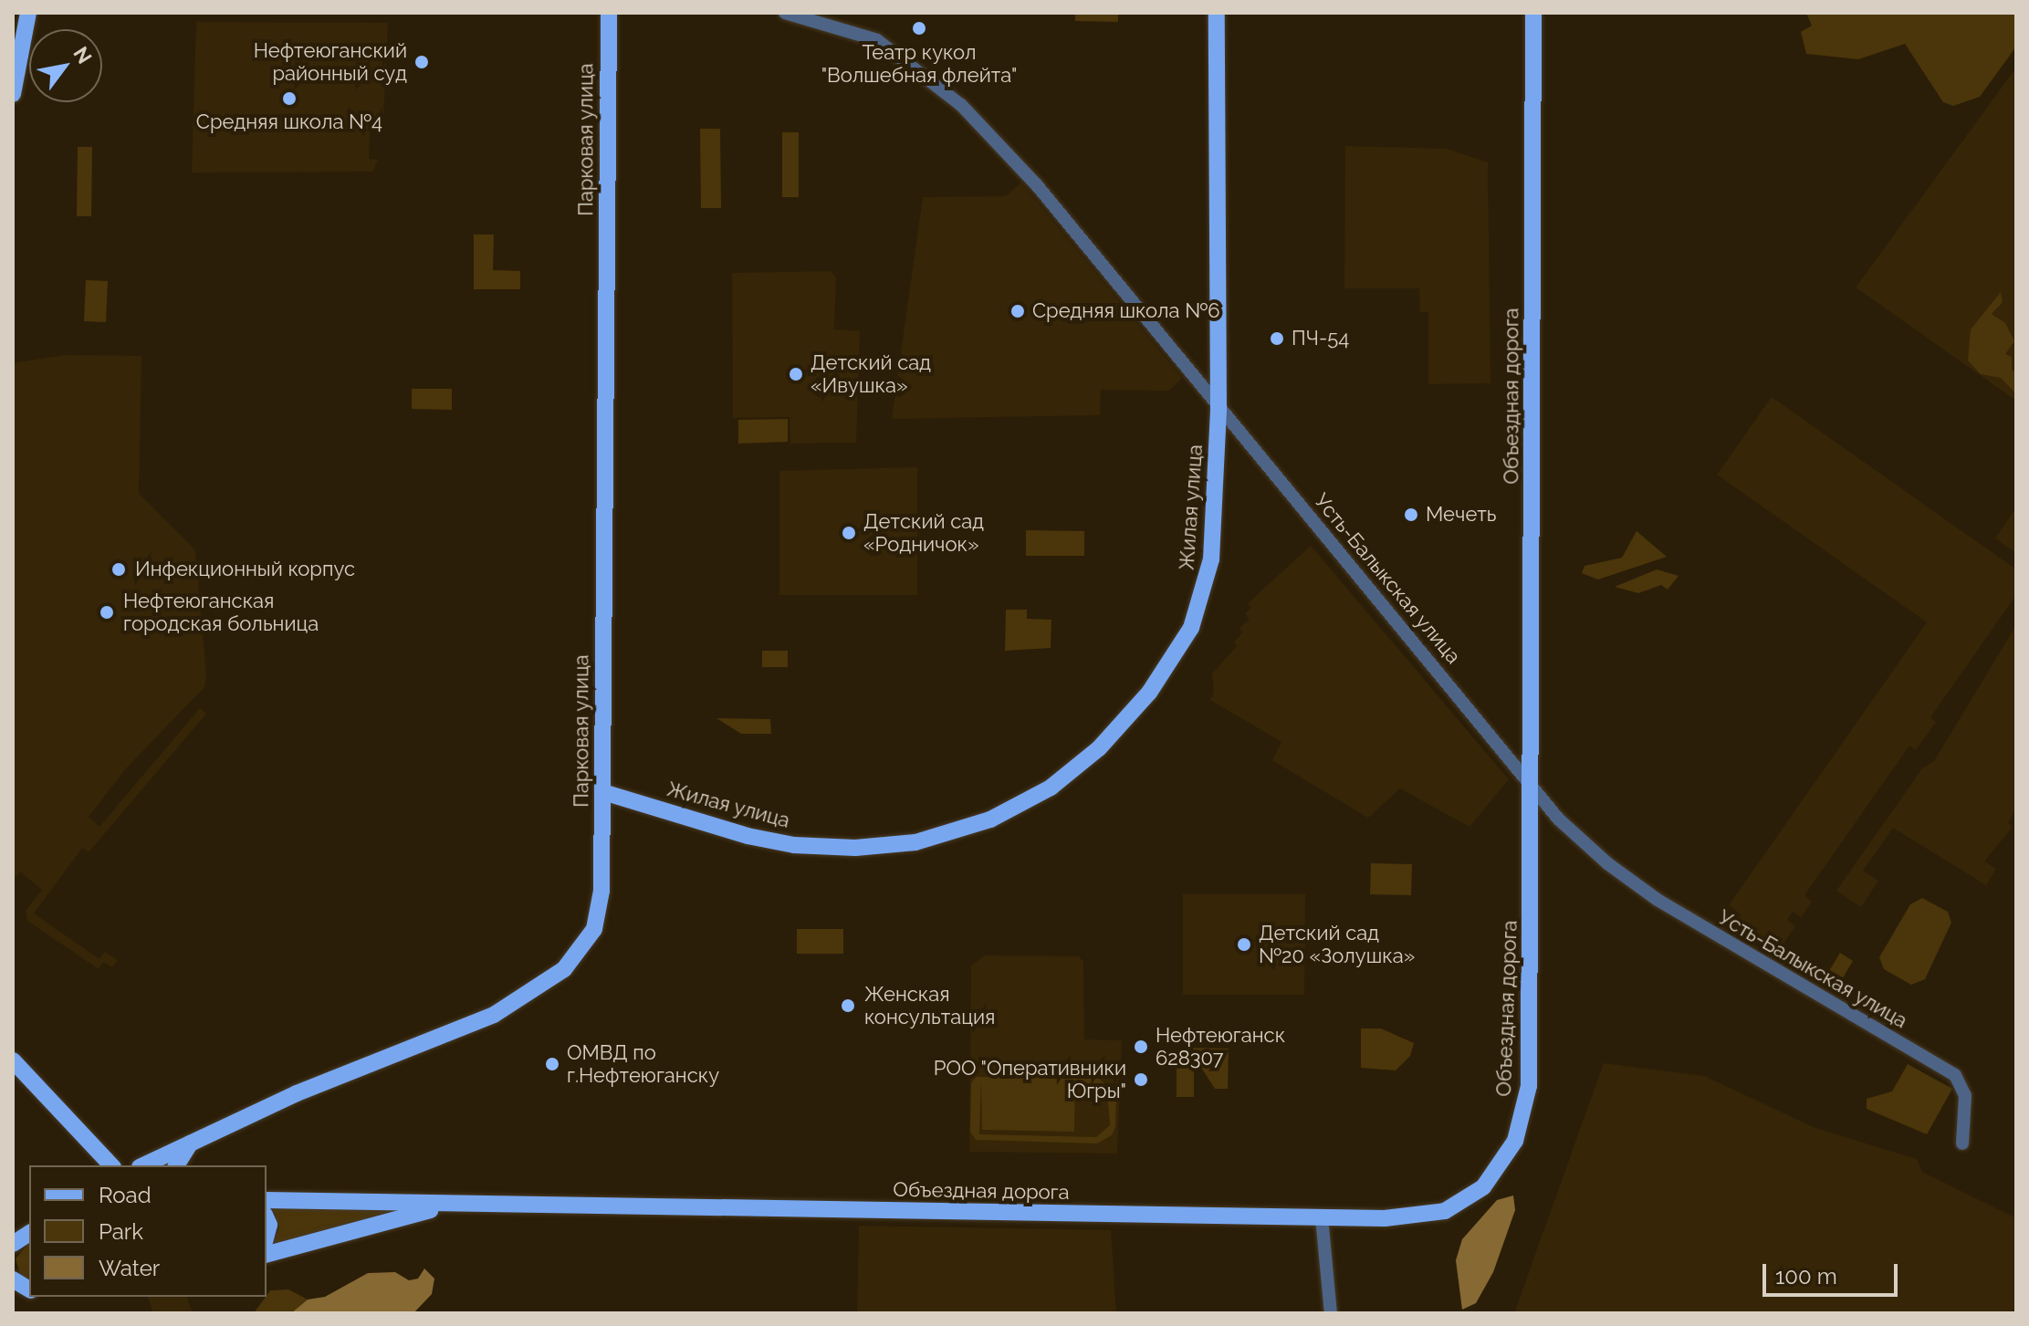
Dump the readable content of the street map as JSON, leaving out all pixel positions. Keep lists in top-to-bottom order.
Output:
{
  "streets": {
    "main road": ["Парковая улица", "Объездная дорога", "Жилая улица"],
    "street": ["Усть-Балыкская улица"]
  },
  "crossings": [
    ["Парковая улица", "Жилая улица"],
    ["Объездная дорога", "Усть-Балыкская улица"],
    ["Жилая улица", "Усть-Балыкская улица"]
  ],
  "places": [
    "Театр кукол \"Волшебная флейта\"",
    "Нефтеюганский районный суд",
    "Средняя школа №4",
    "Средняя школа №6",
    "ПЧ-54",
    "Детский сад «Ивушка»",
    "Мечеть",
    "Детский сад «Родничок»",
    "Инфекционный корпус",
    "Нефтеюганская городская больница",
    "Детский сад №20 «Золушка»",
    "Женская консультация",
    "Нефтеюганск 628307",
    "ОМВД по г.Нефтеюганску",
    "РОО \"Оперативники Югры\""
  ],
  "legend": ["Road", "Park", "Water"],
  "scale_bar": "100 m",
  "north": "top right"
}
